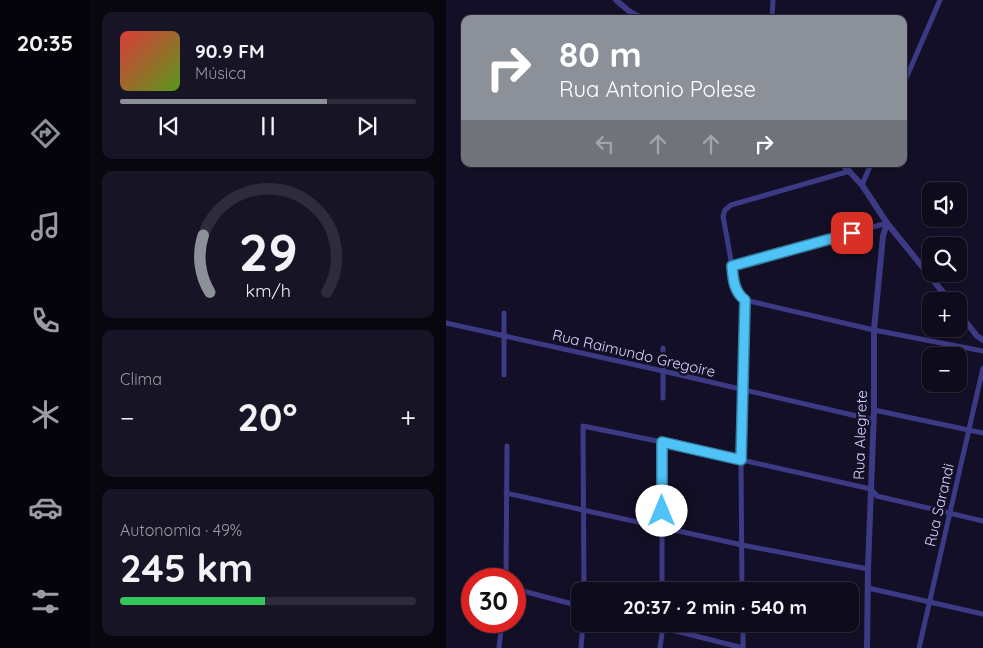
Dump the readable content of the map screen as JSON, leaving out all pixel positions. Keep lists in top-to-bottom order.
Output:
{
  "streets": {
    "street": ["Rua Raimundo Gregoire", "Rua Alegrete", "Rua Sarandi"]
  },
  "crossings": [
    ["Rua Raimundo Gregoire", "Rua Alegrete"]
  ],
  "page": {
    "tabs": "20:35",
    "turn": ["80 m", "Rua Antonio Polese"],
    "song": ["90.9 FM", "Música"],
    "map_buttons": ["+", "−"],
    "tile": [
      "Clima",
      ["Autonomia · 49%", "245 km"]
    ],
    "heat": ["−", "20°", "+"],
    "limit": "30",
    "trip": "20:37 · 2 min · 540 m",
    "gauge": ["29", "km/h"]
  }
}
